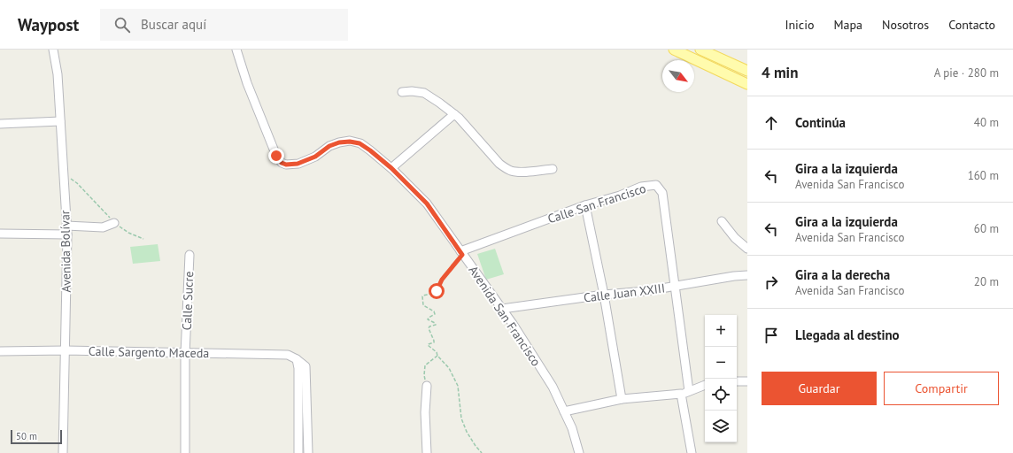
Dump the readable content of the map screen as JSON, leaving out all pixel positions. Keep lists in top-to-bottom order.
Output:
{
  "streets": {
    "street": [
      "Calle San Francisco",
      "Avenida Bolívar",
      "Calle Juan XXIII",
      "Calle Sucre",
      "Avenida San Francisco",
      "Calle Sargento Maceda"
    ]
  },
  "crossings": [
    ["Calle San Francisco", "Calle Juan XXIII"],
    ["Calle San Francisco", "Avenida San Francisco"],
    ["Avenida Bolívar", "Calle Sargento Maceda"],
    ["Calle Juan XXIII", "Avenida San Francisco"],
    ["Calle Sucre", "Calle Sargento Maceda"]
  ],
  "scale_bar": "50 m",
  "north": "bottom right",
  "page": {
    "header": "Waypost",
    "search": "Buscar aquí",
    "nav": [
      "Inicio",
      "Mapa",
      "Nosotros",
      "Contacto"
    ],
    "heading": ["4 min", "A pie · 280 m"],
    "list": [
      ["Continúa", "40 m"],
      ["Gira a la izquierda", "Avenida San Francisco", "160 m"],
      ["Gira a la izquierda", "Avenida San Francisco", "60 m"],
      ["Gira a la derecha", "Avenida San Francisco", "20 m"],
      "Llegada al destino"
    ],
    "map_buttons": ["+", "−"],
    "buttons": ["Guardar", "Compartir"],
    "scale": "50 m"
  }
}
